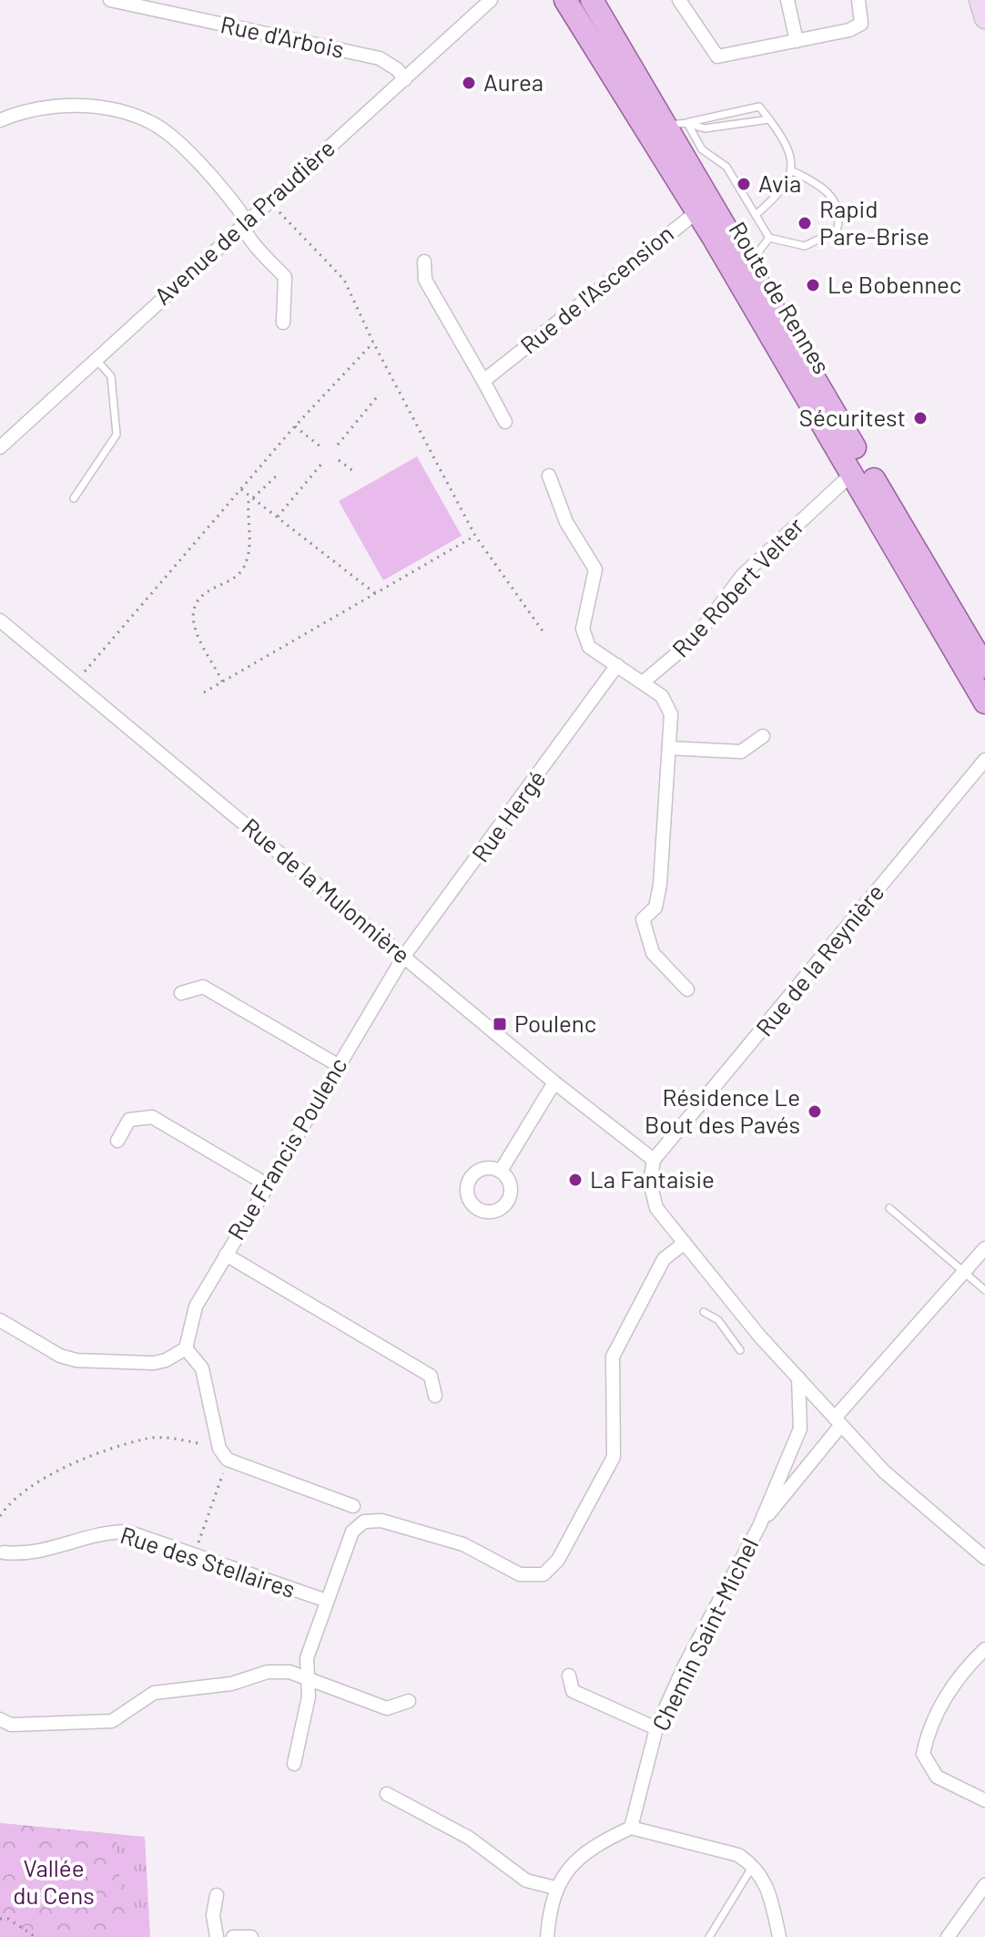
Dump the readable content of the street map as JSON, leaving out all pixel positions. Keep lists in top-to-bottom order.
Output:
{
  "streets": {
    "main road": ["Route de Rennes"],
    "street": [
      "Rue d'Arbois",
      "Avenue de la Praudière",
      "Rue de l'Ascension",
      "Rue Robert Velter",
      "Rue Hergé",
      "Rue de la Mulonnière",
      "Rue de la Reynière",
      "Rue Francis Poulenc",
      "Rue des Stellaires",
      "Chemin Saint-Michel"
    ]
  },
  "crossings": [
    ["Rue d'Arbois", "Avenue de la Praudière"],
    ["Rue de l'Ascension", "Route de Rennes"],
    ["Route de Rennes", "Rue Robert Velter"],
    ["Rue Hergé", "Rue de la Mulonnière"],
    ["Rue Hergé", "Rue Francis Poulenc"],
    ["Rue de la Mulonnière", "Rue de la Reynière"],
    ["Rue de la Mulonnière", "Rue Francis Poulenc"]
  ],
  "parks": ["Vallée du Cens"],
  "places": {
    "other": [
      "Aurea",
      "Avia",
      "Rapid Pare-Brise",
      "Le Bobennec",
      "Sécuritest",
      "Résidence Le Bout des Pavés",
      "La Fantaisie"
    ],
    "transit": ["Poulenc"]
  }
}
